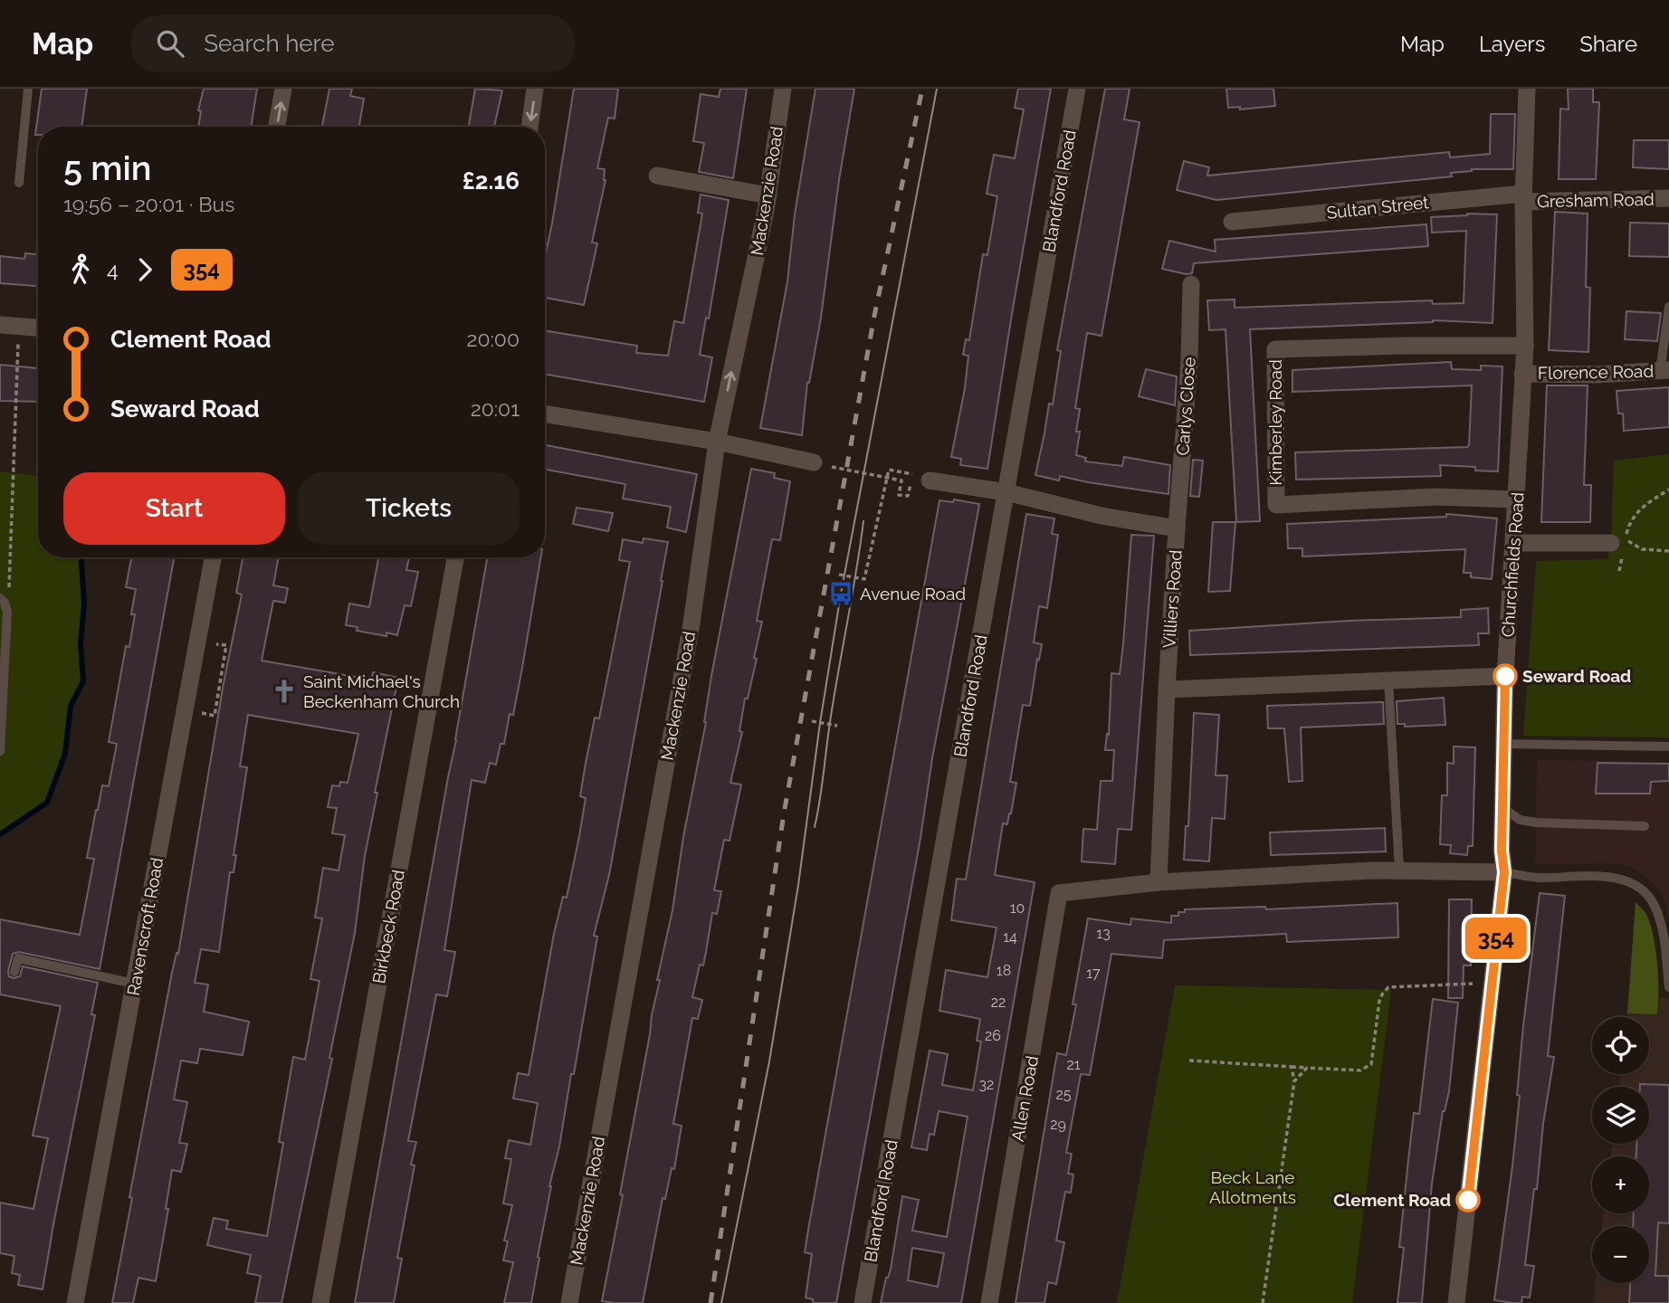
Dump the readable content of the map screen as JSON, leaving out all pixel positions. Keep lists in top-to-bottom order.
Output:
{
  "streets": {
    "street": [
      "Mackenzie Road",
      "Blandford Road",
      "Gresham Road",
      "Sultan Street",
      "Florence Road",
      "Carlys Close",
      "Kimberley Road",
      "Churchfields Road",
      "Villiers Road",
      "Ravenscroft Road",
      "Birkbeck Road",
      "Allen Road"
    ]
  },
  "crossings": [
    ["Blandford Road", "Villiers Road"],
    ["Gresham Road", "Sultan Street"],
    ["Gresham Road", "Churchfields Road"],
    ["Sultan Street", "Churchfields Road"],
    ["Florence Road", "Churchfields Road"],
    ["Carlys Close", "Villiers Road"],
    ["Kimberley Road", "Churchfields Road"],
    ["Villiers Road", "Allen Road"]
  ],
  "parks": ["Beck Lane Allotments"],
  "places": {
    "bus stop": ["Avenue Road"],
    "other": ["Seward Road", "Clement Road"],
    "church": ["Saint Michael's Beckenham Church"]
  },
  "lines": ["bus line 354"],
  "house_numbers": [
    "10",
    "13",
    "14",
    "18",
    "17",
    "22",
    "26",
    "21",
    "32",
    "25",
    "29"
  ],
  "page": {
    "header": "Map",
    "search": "Search here",
    "nav": ["Map", "Layers", "Share"],
    "on_map": "354",
    "heading": ["5 min", "19:56 – 20:01 · Bus", "£2.16"],
    "legs": ["4", "354"],
    "list": [
      {
        "name": "Clement Road",
        "value": "20:00"
      },
      {
        "name": "Seward Road",
        "value": "20:01"
      }
    ],
    "buttons": ["Start", "Tickets"],
    "map_buttons": ["+", "−"]
  }
}
